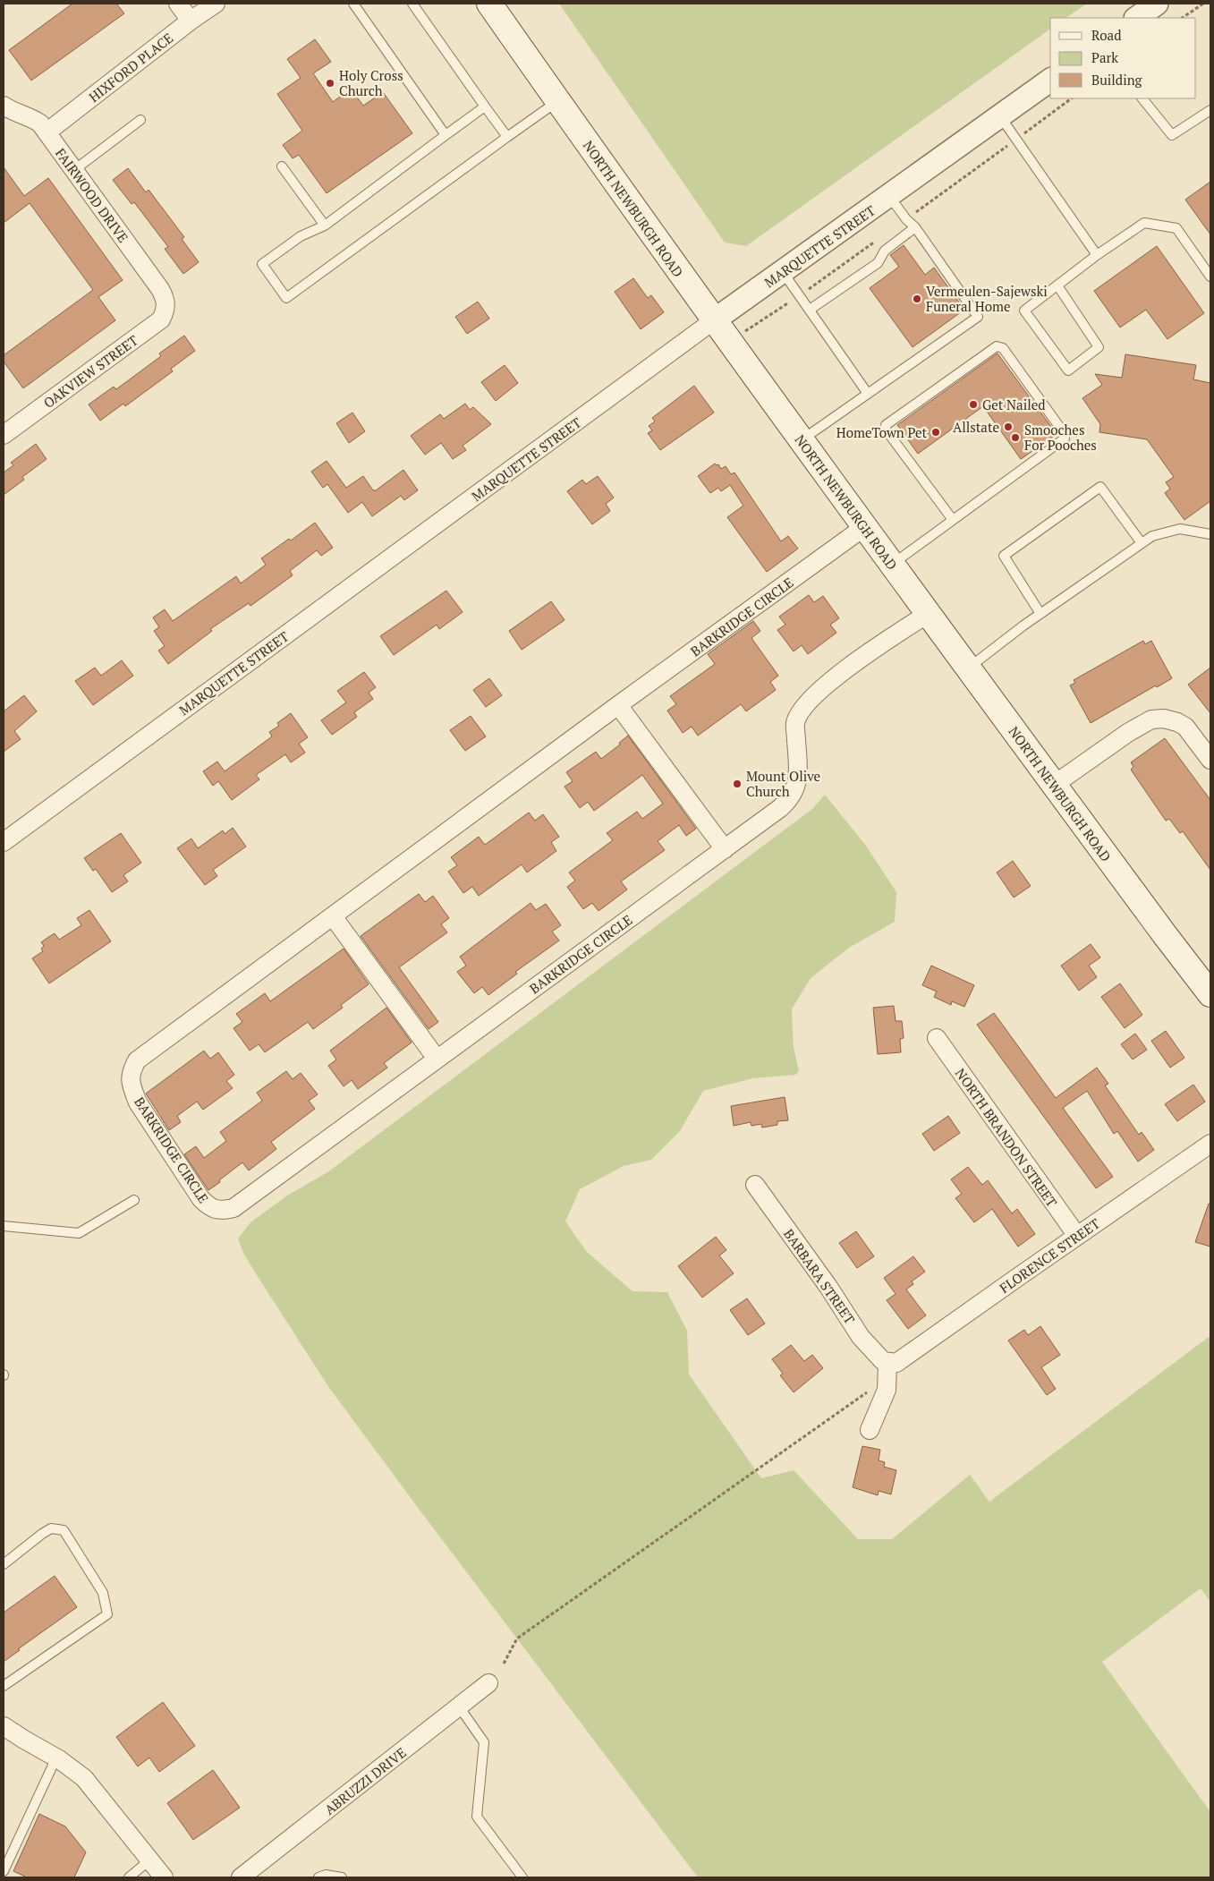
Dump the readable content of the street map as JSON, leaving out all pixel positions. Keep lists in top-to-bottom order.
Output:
{
  "streets": {
    "main road": ["NORTH NEWBURGH ROAD"],
    "street": [
      "HIXFORD PLACE",
      "FAIRWOOD DRIVE",
      "MARQUETTE STREET",
      "OAKVIEW STREET",
      "BARKRIDGE CIRCLE",
      "NORTH BRANDON STREET",
      "FLORENCE STREET",
      "BARBARA STREET",
      "ABRUZZI DRIVE"
    ]
  },
  "crossings": [
    ["HIXFORD PLACE", "FAIRWOOD DRIVE"],
    ["FAIRWOOD DRIVE", "OAKVIEW STREET"],
    ["NORTH NEWBURGH ROAD", "MARQUETTE STREET"],
    ["NORTH NEWBURGH ROAD", "BARKRIDGE CIRCLE"],
    ["NORTH BRANDON STREET", "FLORENCE STREET"],
    ["FLORENCE STREET", "BARBARA STREET"]
  ],
  "places": [
    "Holy Cross Church",
    "Vermeulen-Sajewski Funeral Home",
    "Get Nailed",
    "Allstate",
    "HomeTown Pet",
    "Smooches For Pooches",
    "Mount Olive Church"
  ],
  "legend": ["Road", "Park", "Building"]
}
